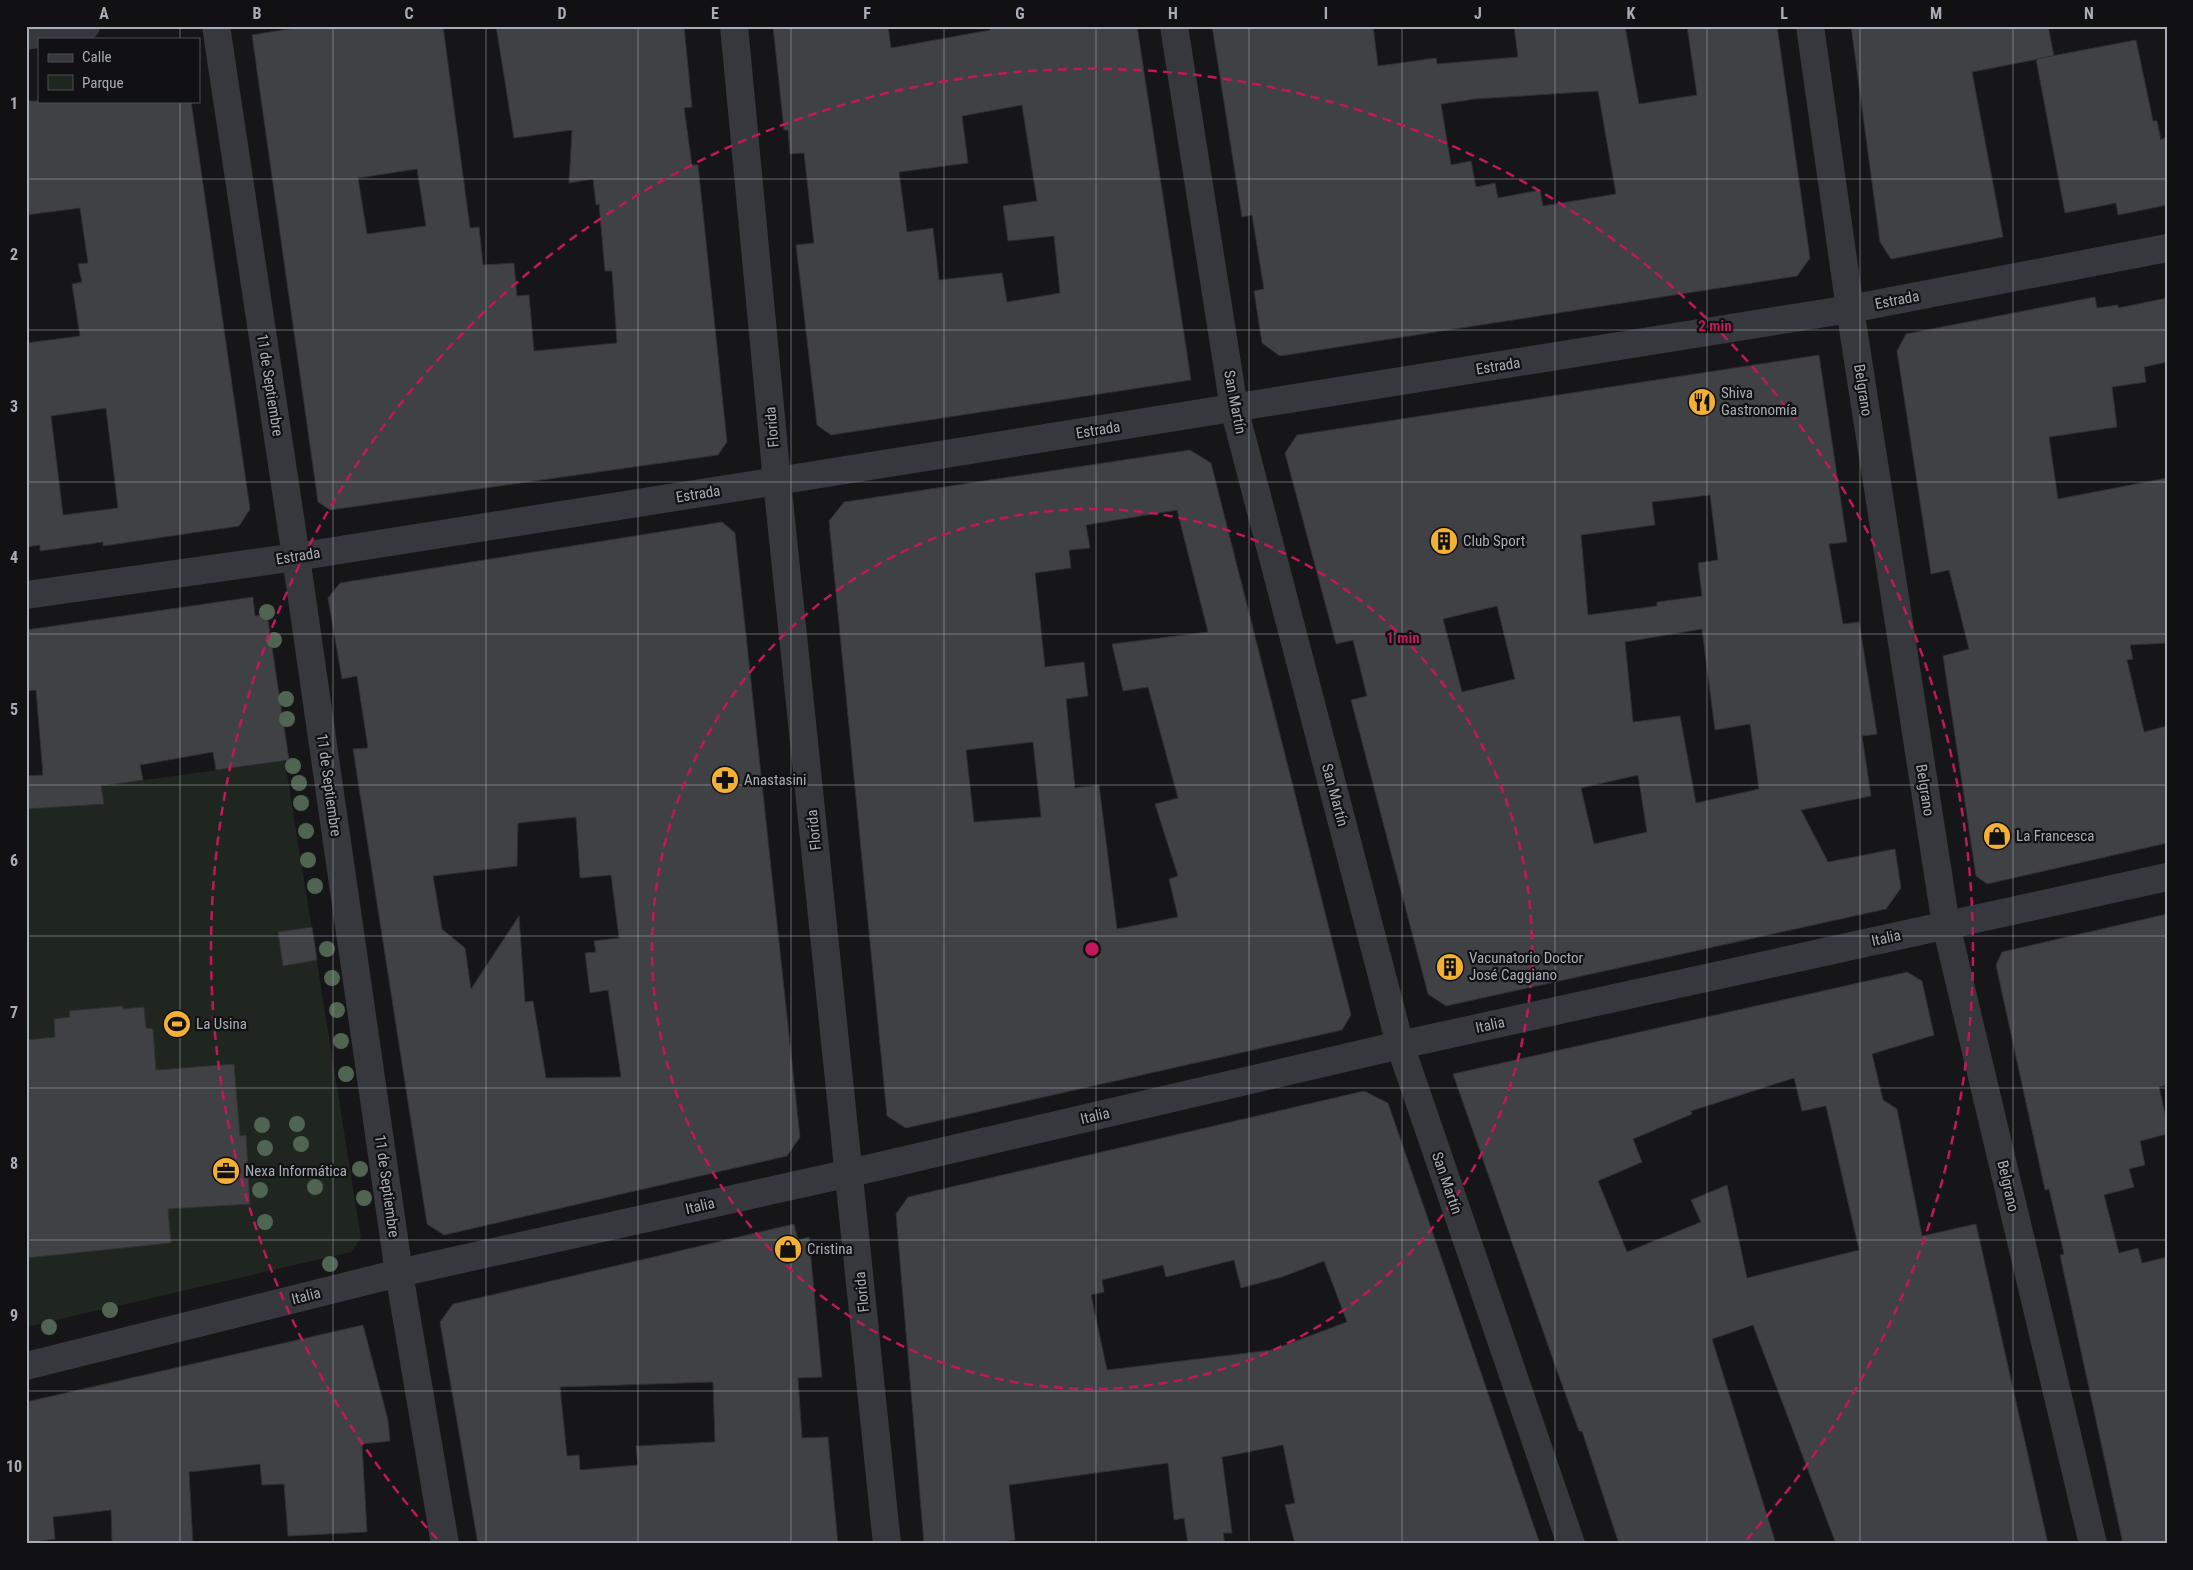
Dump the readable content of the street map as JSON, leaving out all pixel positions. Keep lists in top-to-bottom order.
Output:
{
  "streets": {
    "street": [
      "Estrada",
      "11 de Septiembre",
      "Belgrano",
      "San Martín",
      "Florida",
      "Italia"
    ]
  },
  "crossings": [
    ["Estrada", "11 de Septiembre"],
    ["Estrada", "Belgrano"],
    ["Estrada", "San Martín"],
    ["Estrada", "Florida"],
    ["11 de Septiembre", "Italia"],
    ["Belgrano", "Italia"],
    ["San Martín", "Italia"],
    ["Florida", "Italia"]
  ],
  "places": {
    "restaurant": ["Shiva Gastronomía"],
    "building": ["Club Sport", "Vacunatorio Doctor José Caggiano"],
    "pharmacy": ["Anastasini"],
    "shop": ["La Francesca", "Cristina"],
    "sports": ["La Usina"],
    "office": ["Nexa Informática"]
  },
  "legend": ["Calle", "Parque"],
  "grid": {
    "columns": [
      "A",
      "B",
      "C",
      "D",
      "E",
      "F",
      "G",
      "H",
      "I",
      "J",
      "K",
      "L",
      "M",
      "N"
    ],
    "rows": [
      "1",
      "2",
      "3",
      "4",
      "5",
      "6",
      "7",
      "8",
      "9",
      "10"
    ]
  },
  "rings": ["2 min", "1 min"]
}
